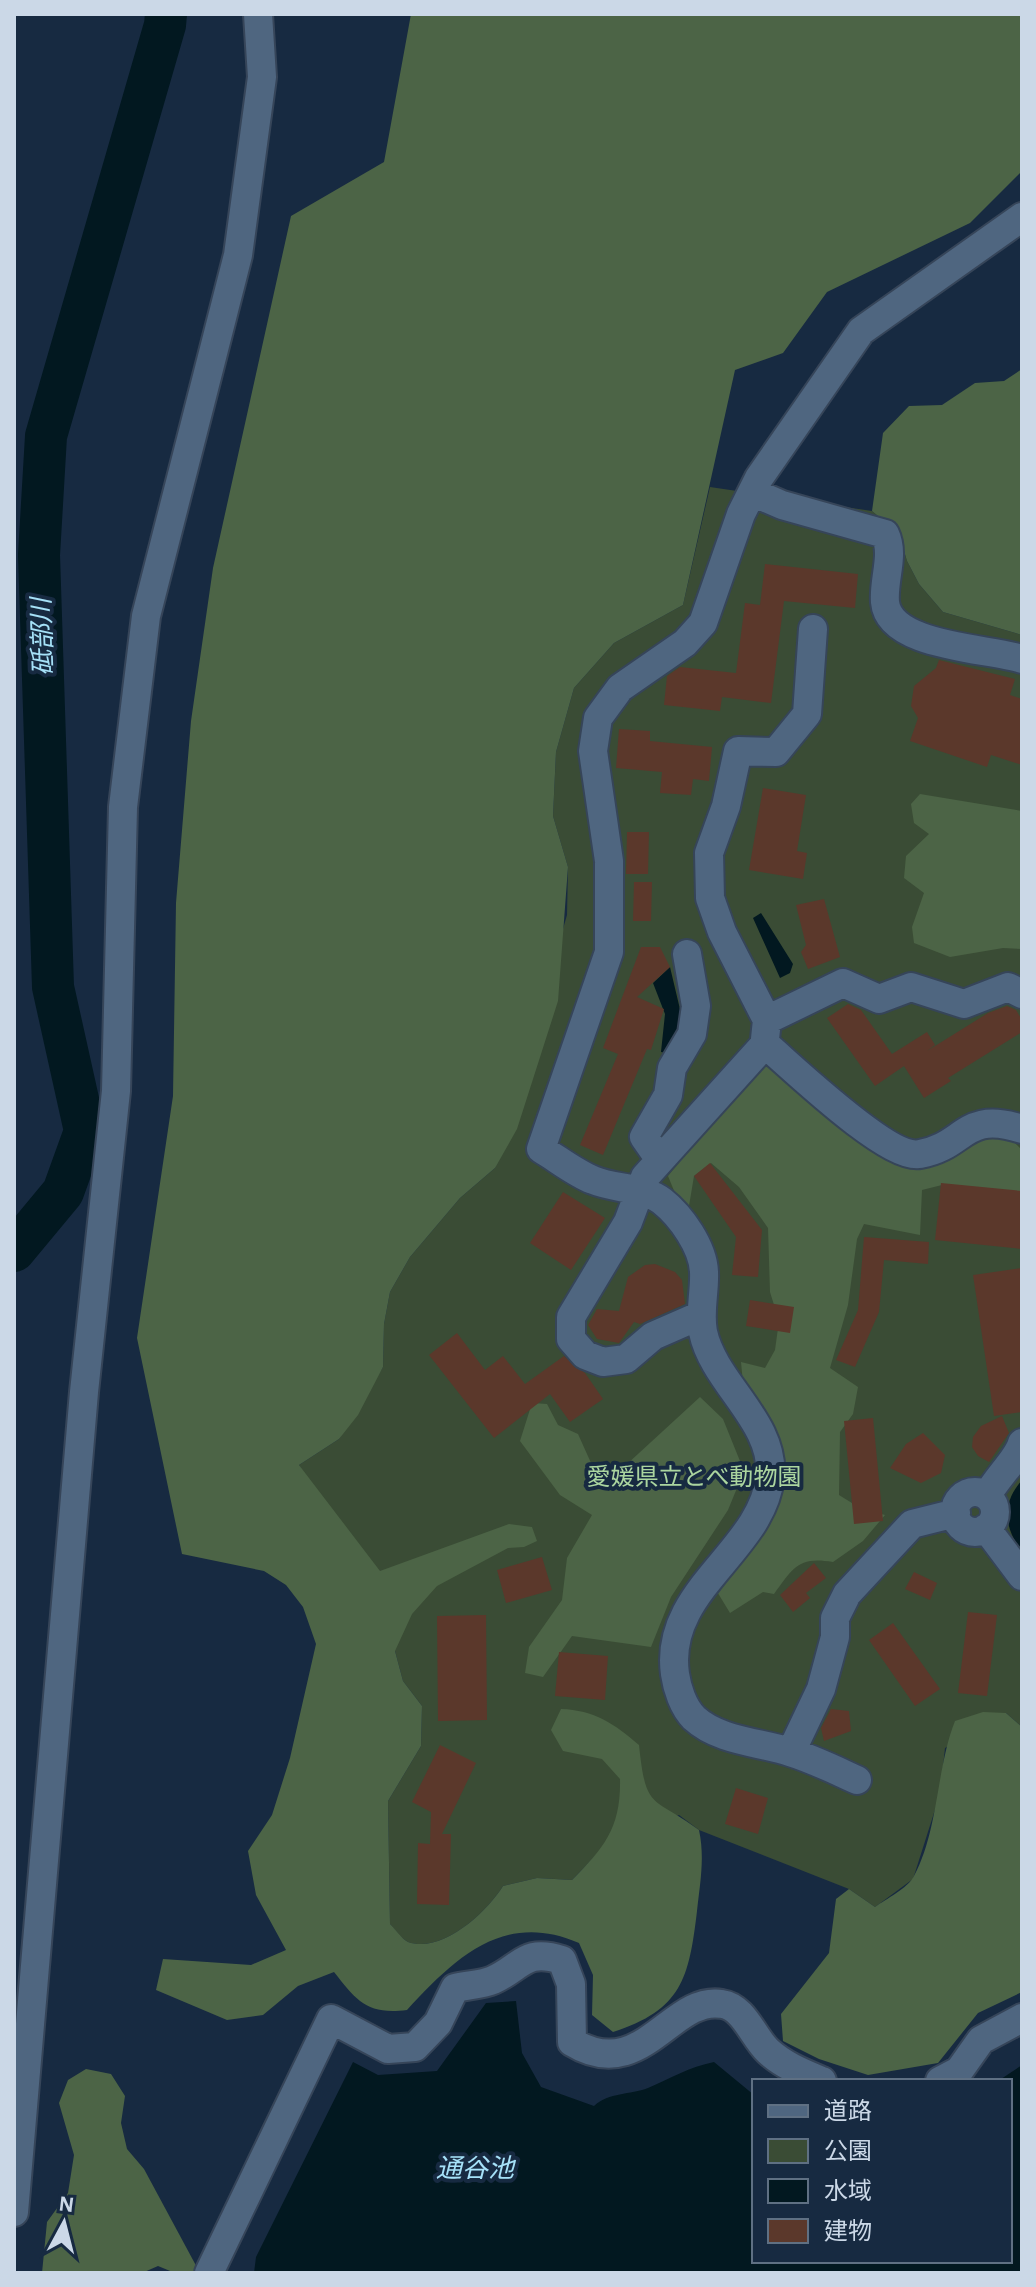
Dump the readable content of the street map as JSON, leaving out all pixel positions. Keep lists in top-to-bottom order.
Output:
{
  "water": ["砥部川", "通谷池"],
  "parks": ["愛媛県立とべ動物園"],
  "legend": [
    "道路",
    "公園",
    "水域",
    "建物"
  ],
  "north": "top"
}
